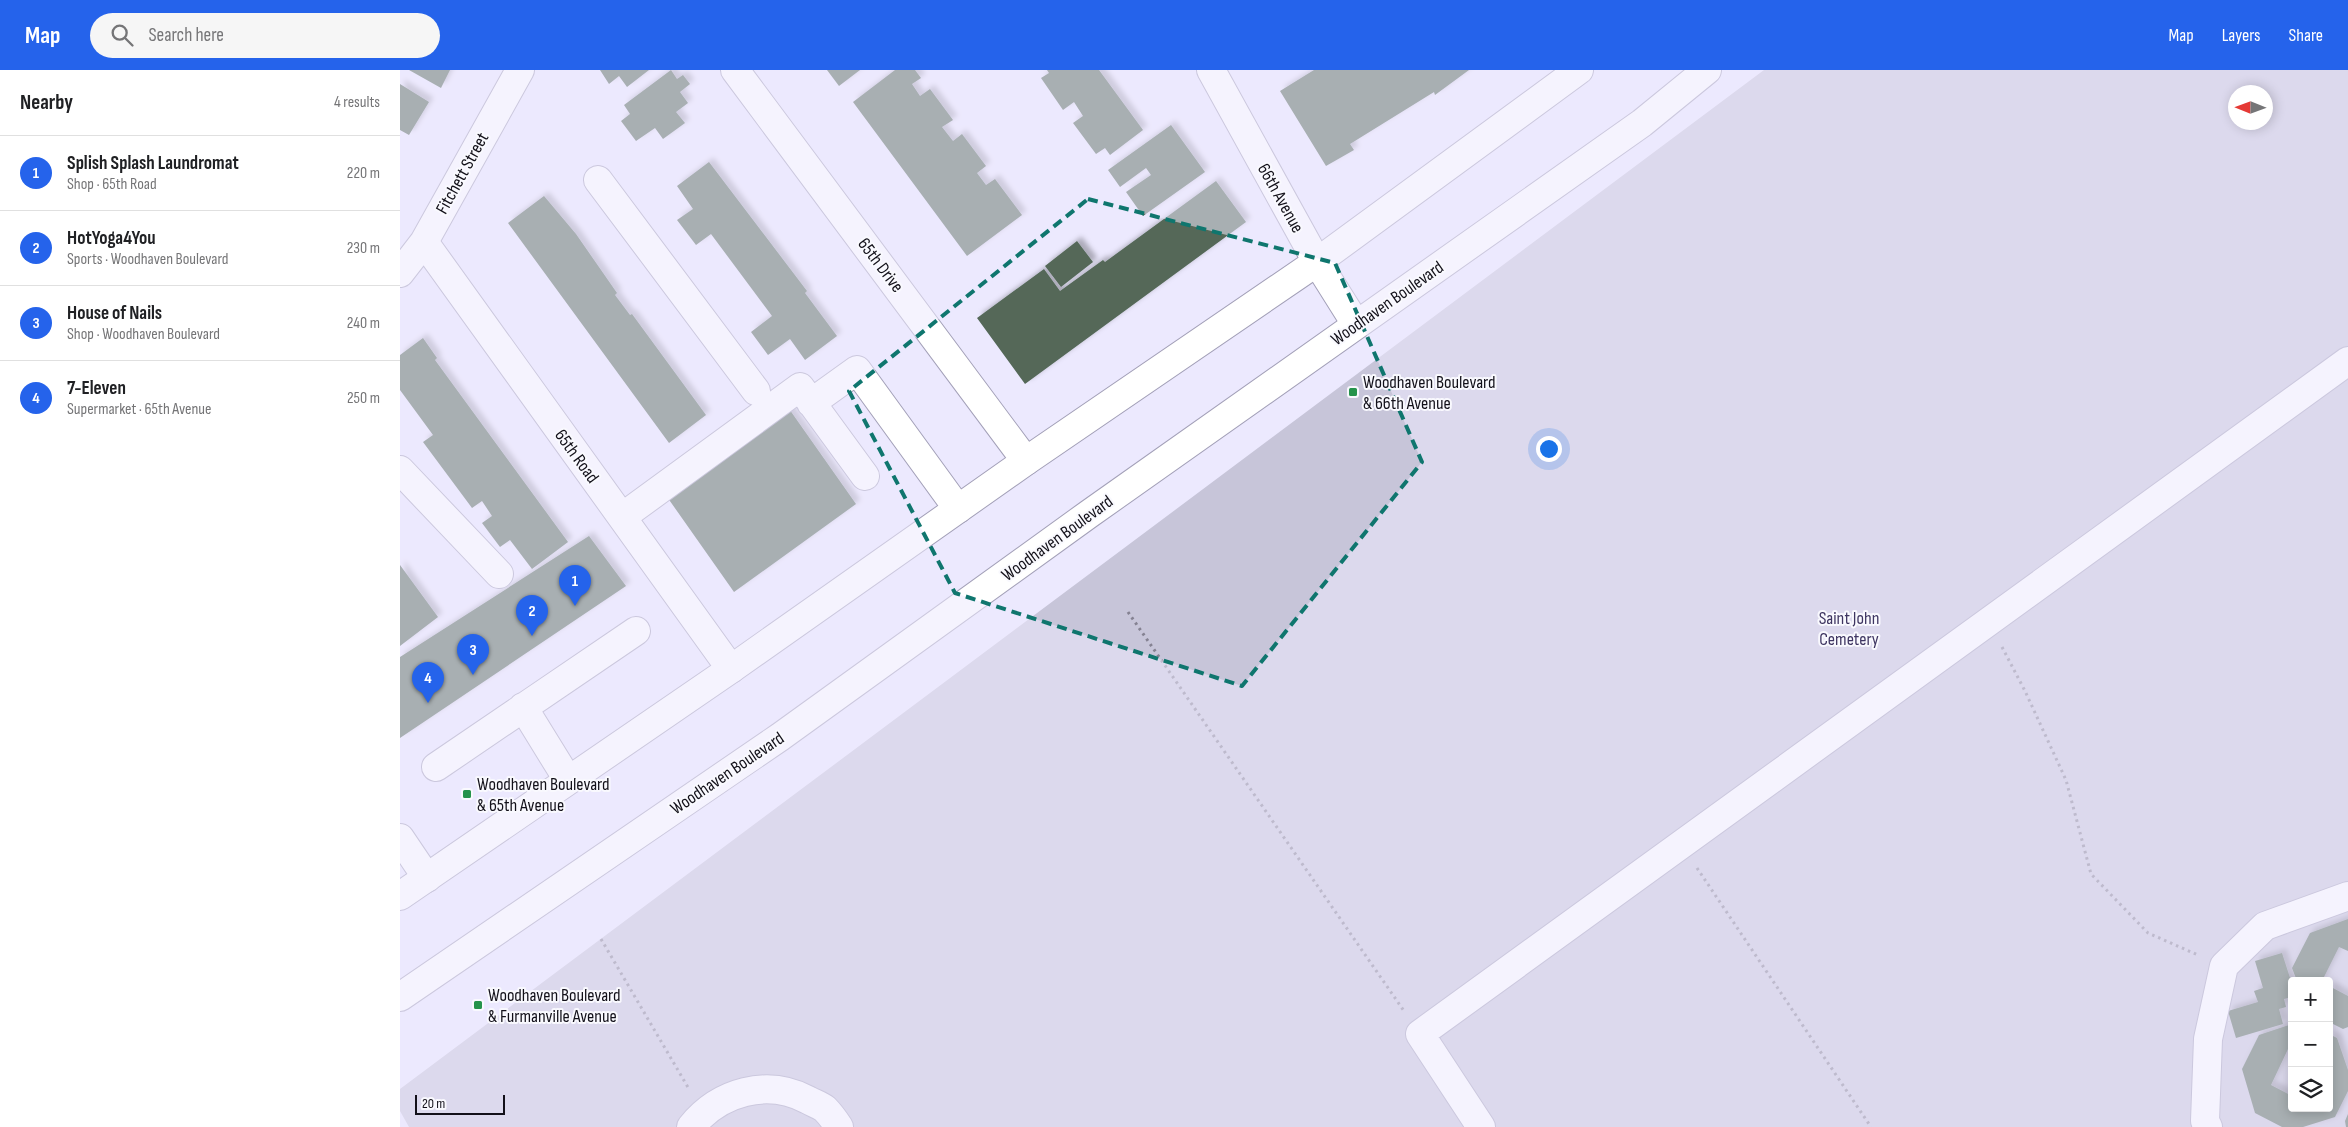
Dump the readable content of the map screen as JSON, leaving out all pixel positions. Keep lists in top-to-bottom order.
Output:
{
  "streets": {
    "main road": [
      "Fitchett Street",
      "66th Avenue",
      "65th Drive",
      "Woodhaven Boulevard",
      "65th Road"
    ]
  },
  "crossings": [
    ["Fitchett Street", "65th Road"],
    ["66th Avenue", "Woodhaven Boulevard"]
  ],
  "parks": ["Saint John Cemetery"],
  "places": {
    "transit": ["Woodhaven Boulevard & 66th Avenue", "Woodhaven Boulevard & 65th Avenue", "Woodhaven Boulevard & Furmanville Avenue"]
  },
  "scale_bar": "20 m",
  "north": "left",
  "page": {
    "header": "Map",
    "search": "Search here",
    "nav": ["Map", "Layers", "Share"],
    "heading": ["Nearby", "4 results"],
    "list": [
      {
        "mark": "1",
        "name": "Splish Splash Laundromat",
        "note": "Shop · 65th Road",
        "value": "220 m"
      },
      {
        "mark": "2",
        "name": "HotYoga4You",
        "note": "Sports · Woodhaven Boulevard",
        "value": "230 m"
      },
      {
        "mark": "3",
        "name": "House of Nails",
        "note": "Shop · Woodhaven Boulevard",
        "value": "240 m"
      },
      {
        "mark": "4",
        "name": "7-Eleven",
        "note": "Supermarket · 65th Avenue",
        "value": "250 m"
      }
    ],
    "pins": [
      "1",
      "2",
      "3",
      "4"
    ],
    "map_buttons": ["+", "−"],
    "scale": "20 m"
  }
}
